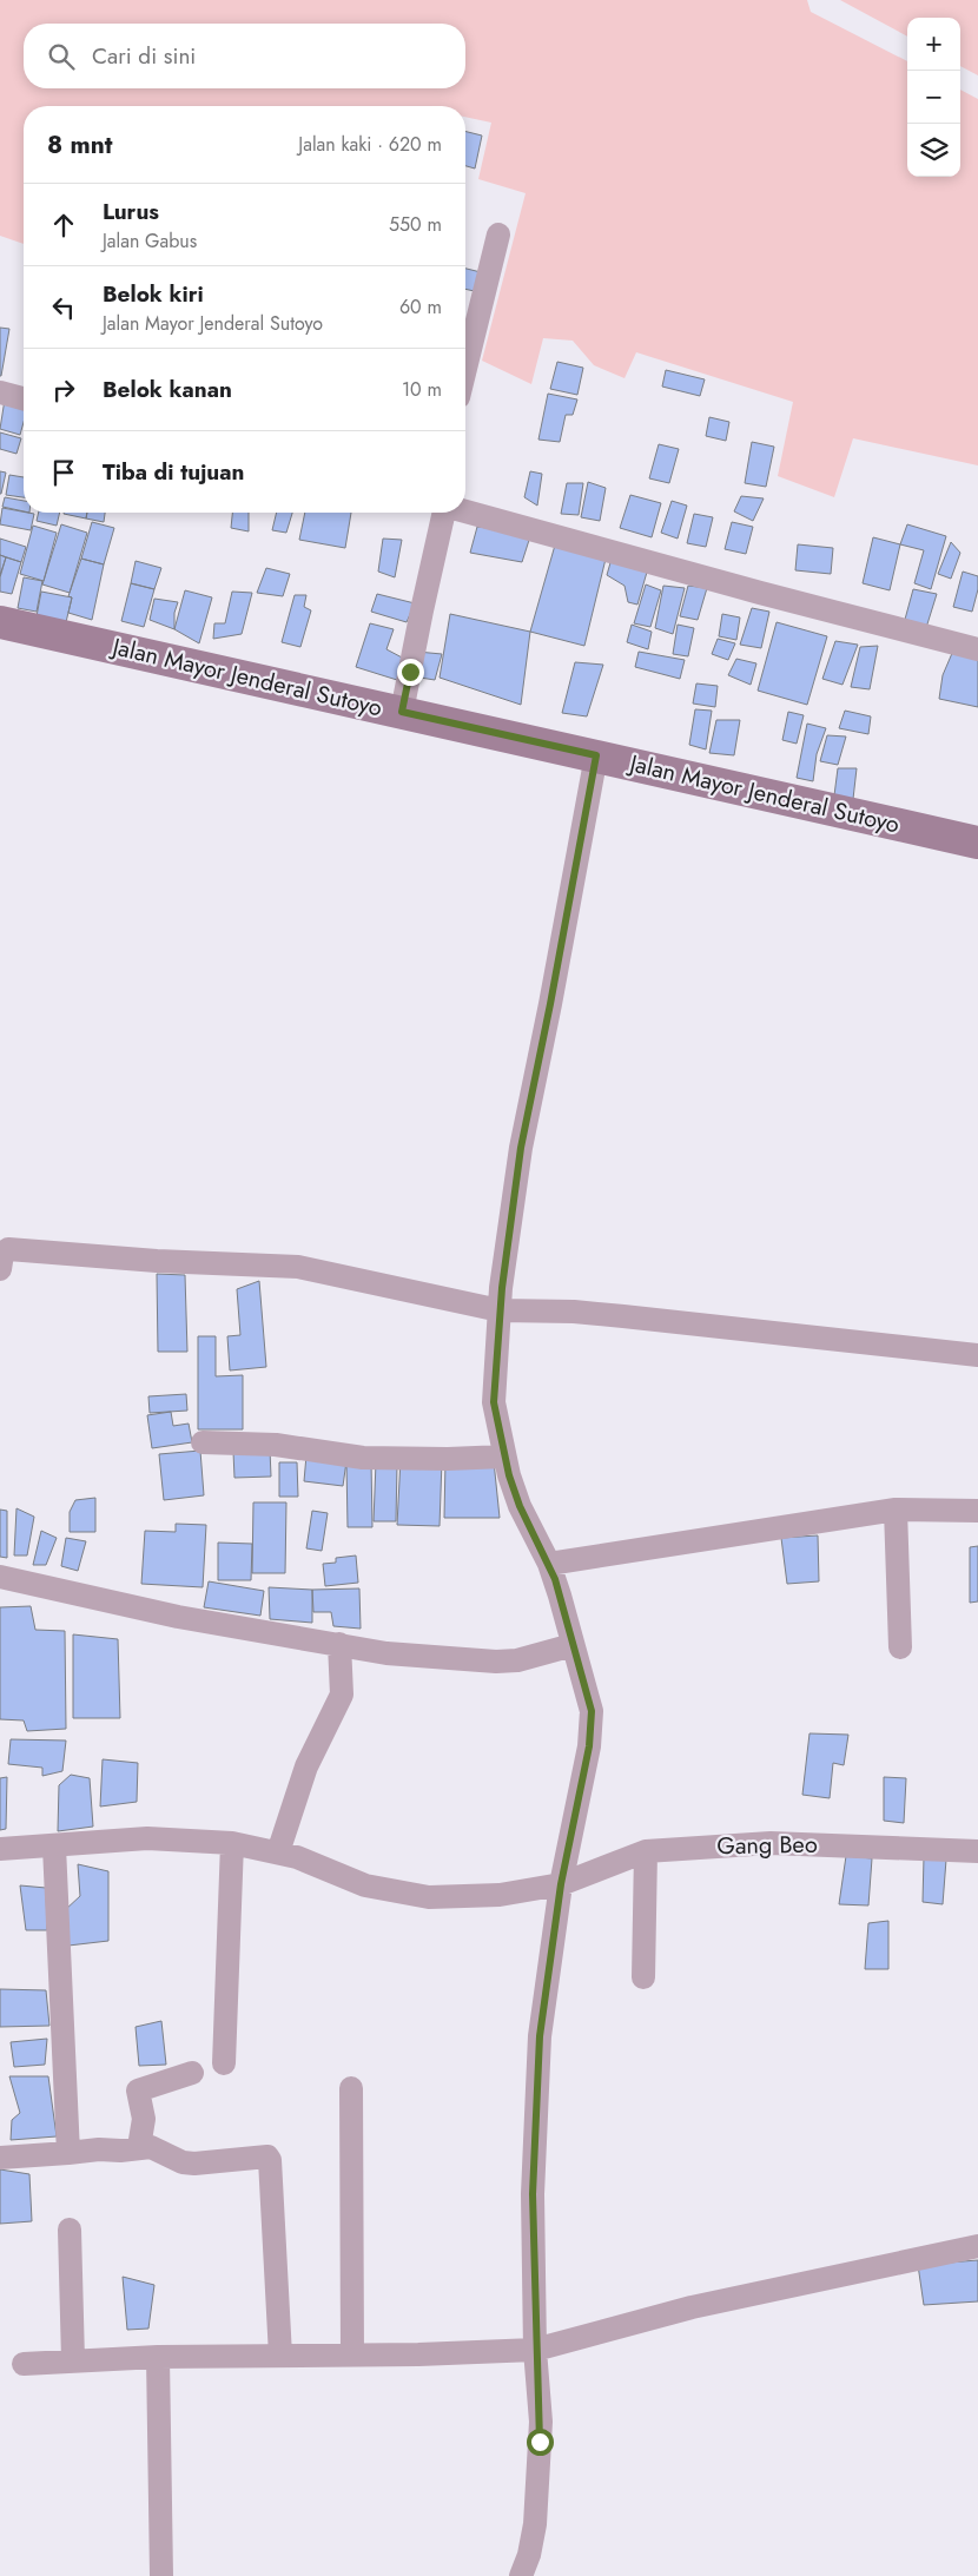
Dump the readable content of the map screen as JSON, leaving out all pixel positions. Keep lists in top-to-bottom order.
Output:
{
  "streets": {
    "main road": ["Jalan Mayor Jenderal Sutoyo"],
    "street": ["Gang Beo"]
  },
  "page": {
    "map_buttons": ["+", "−"],
    "search": "Cari di sini",
    "heading": ["8 mnt", "Jalan kaki · 620 m"],
    "list": [
      ["Lurus", "Jalan Gabus", "550 m"],
      ["Belok kiri", "Jalan Mayor Jenderal Sutoyo", "60 m"],
      ["Belok kanan", "10 m"],
      "Tiba di tujuan"
    ]
  }
}
